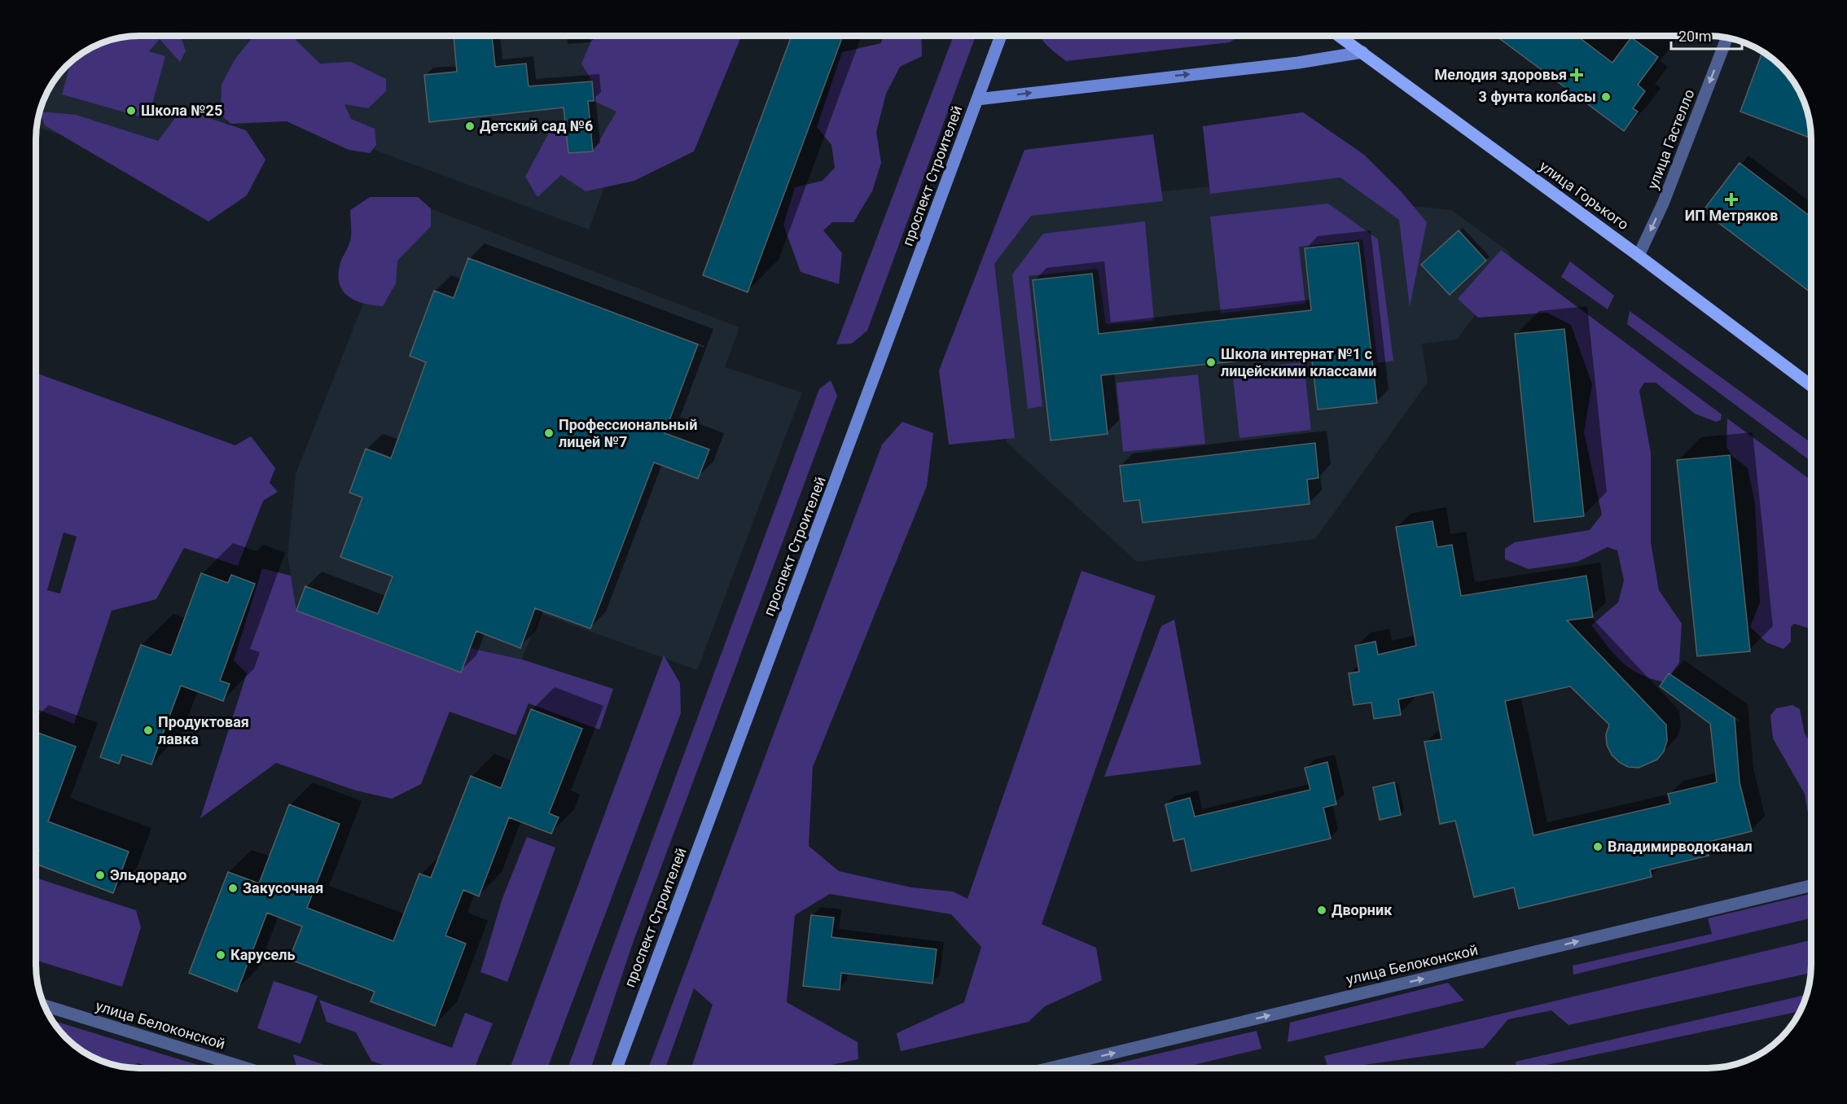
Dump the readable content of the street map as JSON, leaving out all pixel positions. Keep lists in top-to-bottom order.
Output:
{
  "streets": {
    "main road": ["проспект Строителей", "улица Горького"],
    "street": ["улица Гастелло", "улица Белоконской"]
  },
  "crossings": [
    ["улица Гастелло", "улица Горького"]
  ],
  "one_way": ["улица Гастелло", "улица Белоконской"],
  "places": {
    "health": ["Мелодия здоровья", "ИП Метряков"],
    "other": [
      "3 фунта колбасы",
      "Школа №25",
      "Детский сад №6",
      "Школа интернат №1 с лицейскими классами",
      "Профессиональный лицей №7",
      "Продуктовая лавка",
      "Владимирводоканал",
      "Эльдорадо",
      "Закусочная",
      "Дворник",
      "Карусель"
    ]
  },
  "scale_bar": "20 m"
}
